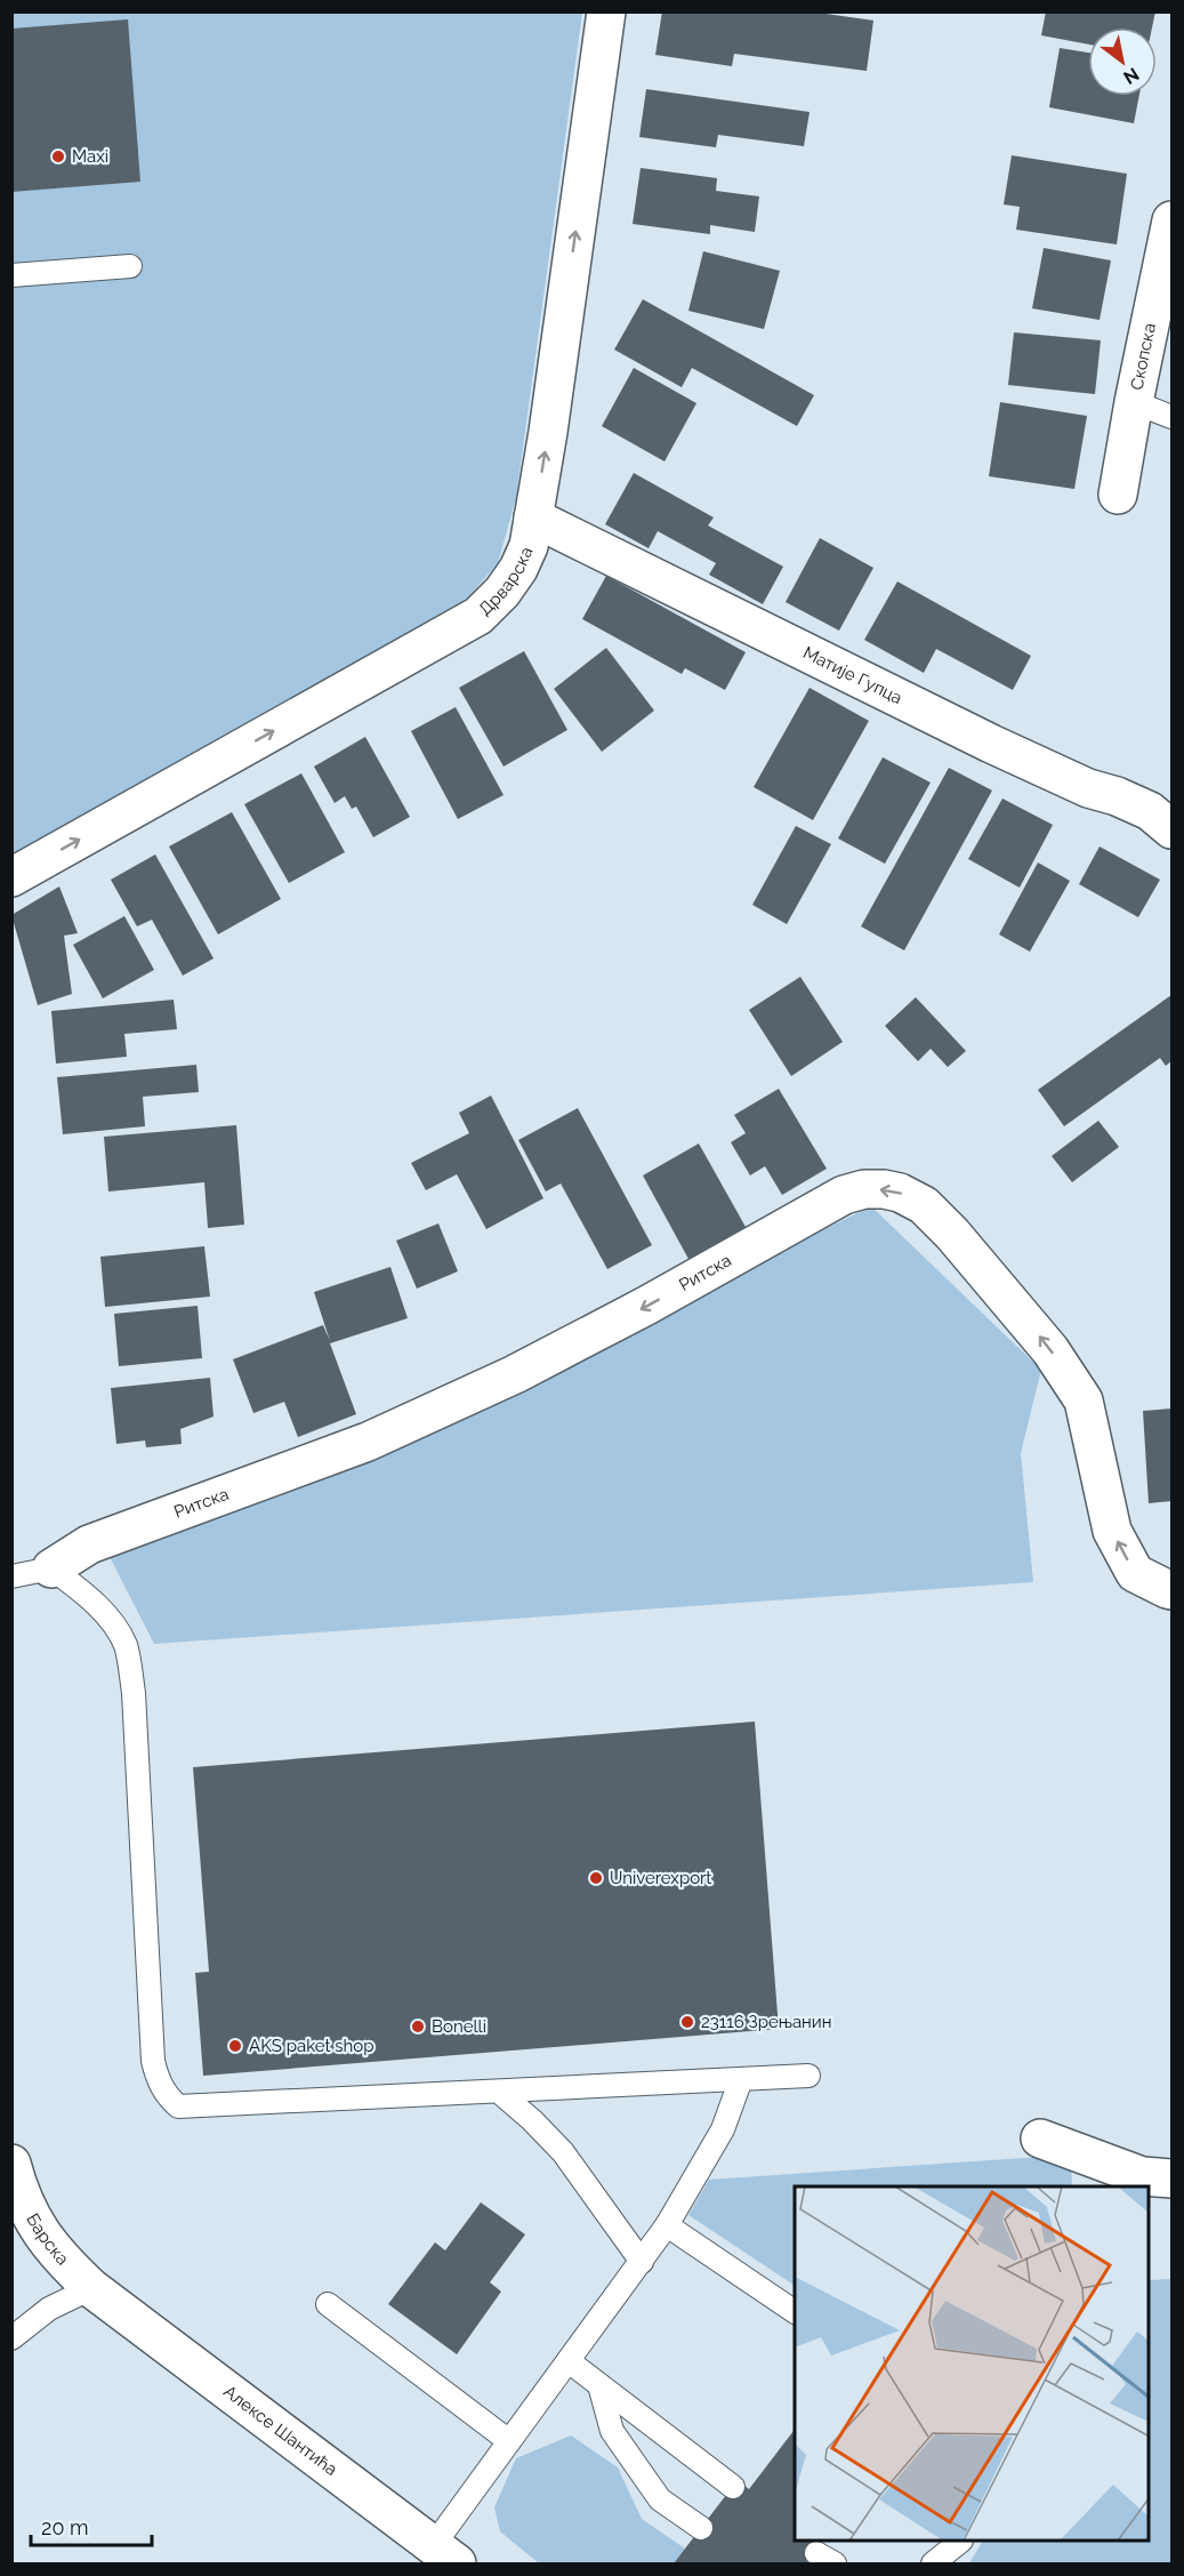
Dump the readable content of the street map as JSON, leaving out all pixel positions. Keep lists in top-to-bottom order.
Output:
{
  "streets": {
    "street": [
      "Скопска",
      "Дрварска",
      "Матије Гупца",
      "Ритска",
      "Барска",
      "Алексе Шантића"
    ]
  },
  "crossings": [
    ["Дрварска", "Матије Гупца"],
    ["Барска", "Алексе Шантића"]
  ],
  "one_way": ["Дрварска"],
  "places": [
    "Maxi",
    "Univerexport",
    "23116 Зрењанин",
    "Bonelli",
    "AKS paket shop"
  ],
  "scale_bar": "20 m",
  "north": "bottom right"
}
